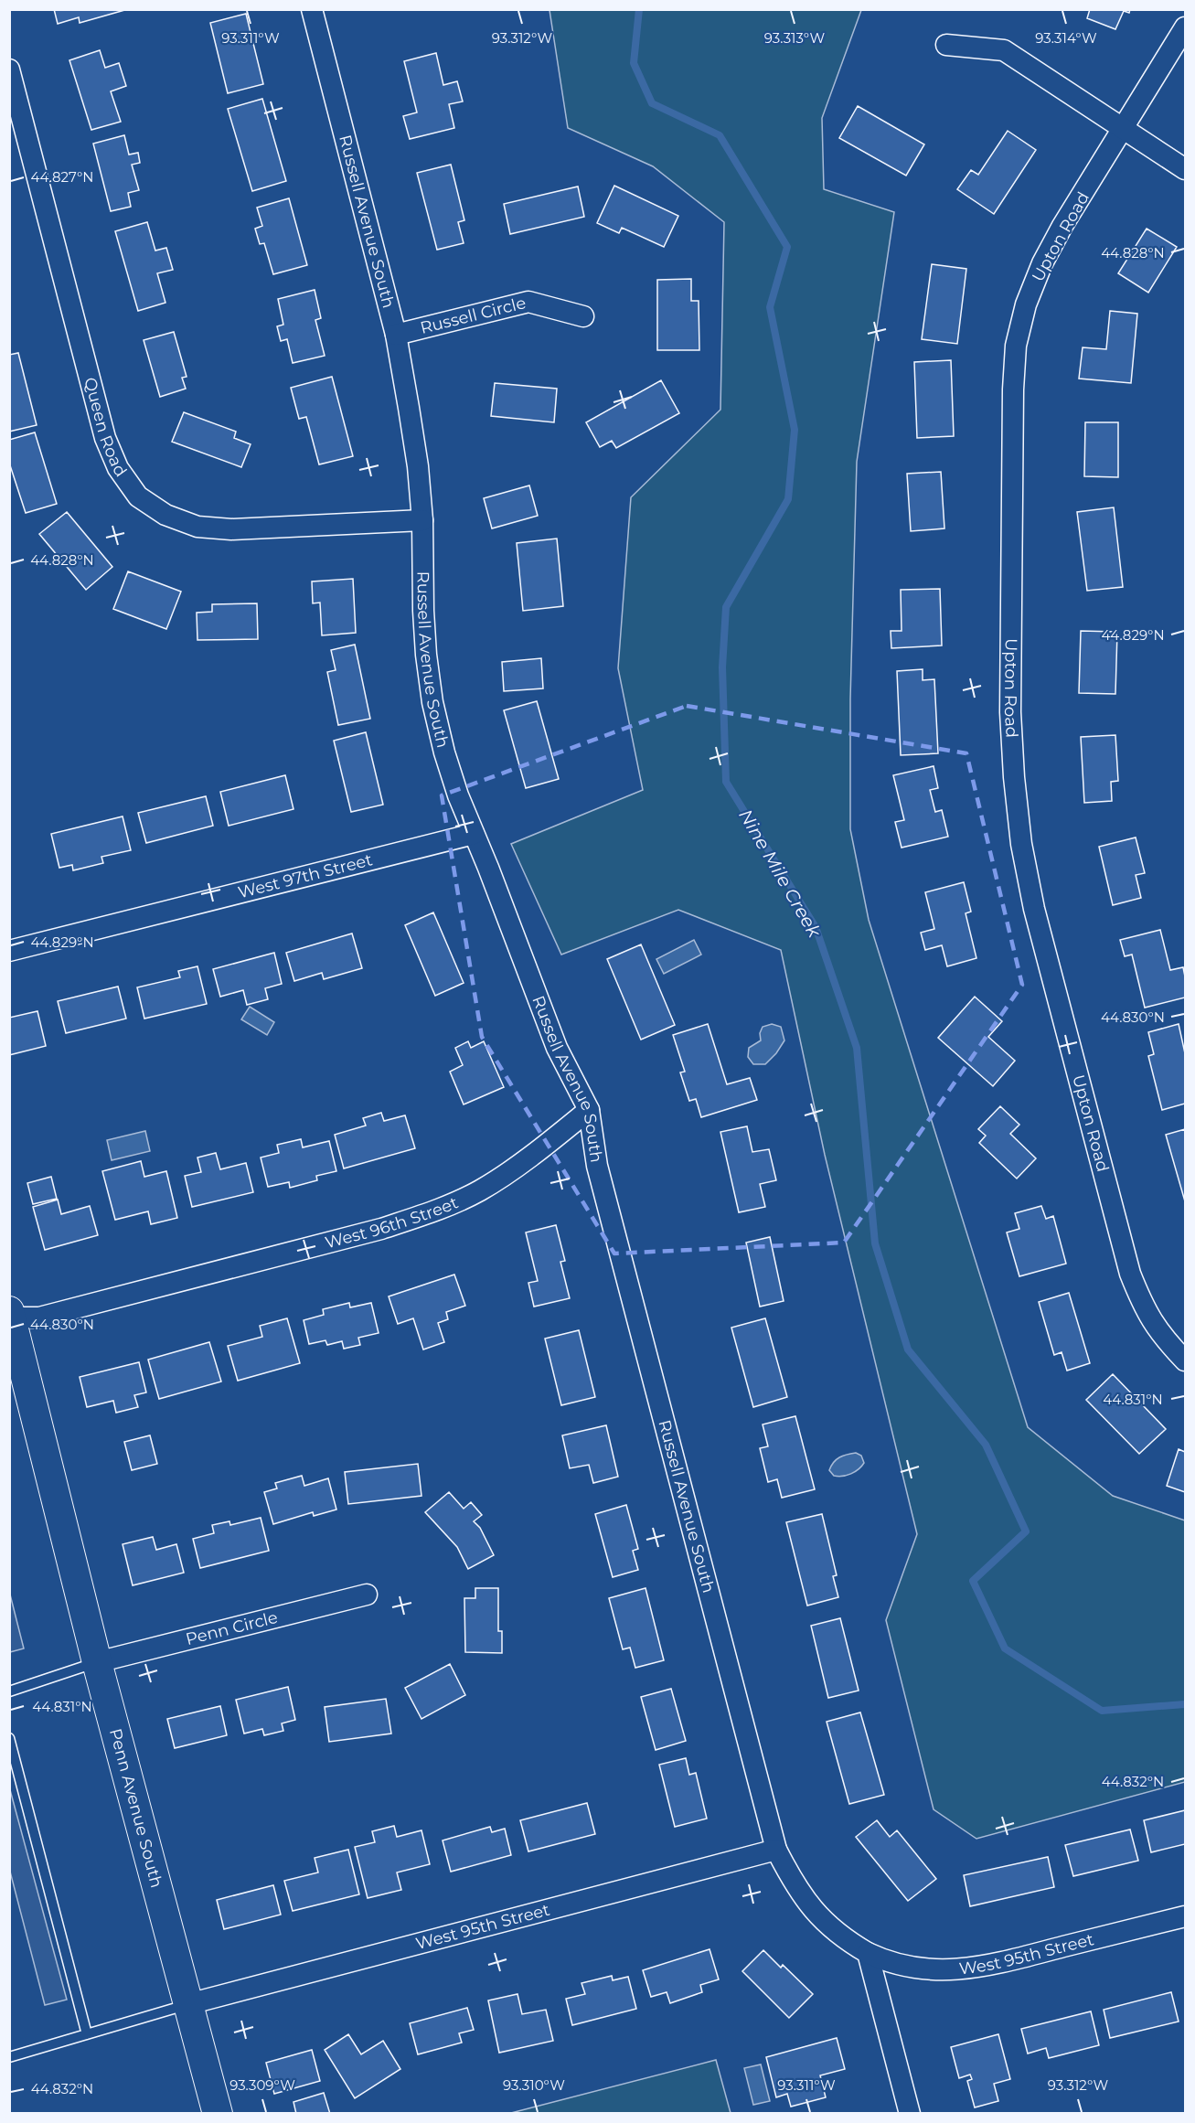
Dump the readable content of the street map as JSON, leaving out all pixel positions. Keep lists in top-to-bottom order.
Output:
{
  "streets": {
    "main road": ["Penn Avenue South"],
    "street": [
      "Russell Avenue South",
      "Upton Road",
      "Russell Circle",
      "Queen Road",
      "West 97th Street",
      "West 96th Street",
      "Penn Circle",
      "West 95th Street"
    ]
  },
  "crossings": [
    ["Russell Avenue South", "Russell Circle"],
    ["Russell Avenue South", "Queen Road"],
    ["Russell Avenue South", "West 97th Street"],
    ["Russell Avenue South", "West 96th Street"],
    ["Russell Avenue South", "West 95th Street"],
    ["West 96th Street", "Penn Avenue South"],
    ["Penn Circle", "Penn Avenue South"],
    ["Penn Avenue South", "West 95th Street"]
  ],
  "water": ["Nine Mile Creek"],
  "coordinates": [
    "93.311°W",
    "93.312°W",
    "93.313°W",
    "93.314°W",
    "44.827°N",
    "44.828°N",
    "44.829°N",
    "44.830°N",
    "44.831°N",
    "44.832°N",
    "93.309°W",
    "93.310°W"
  ]
}
